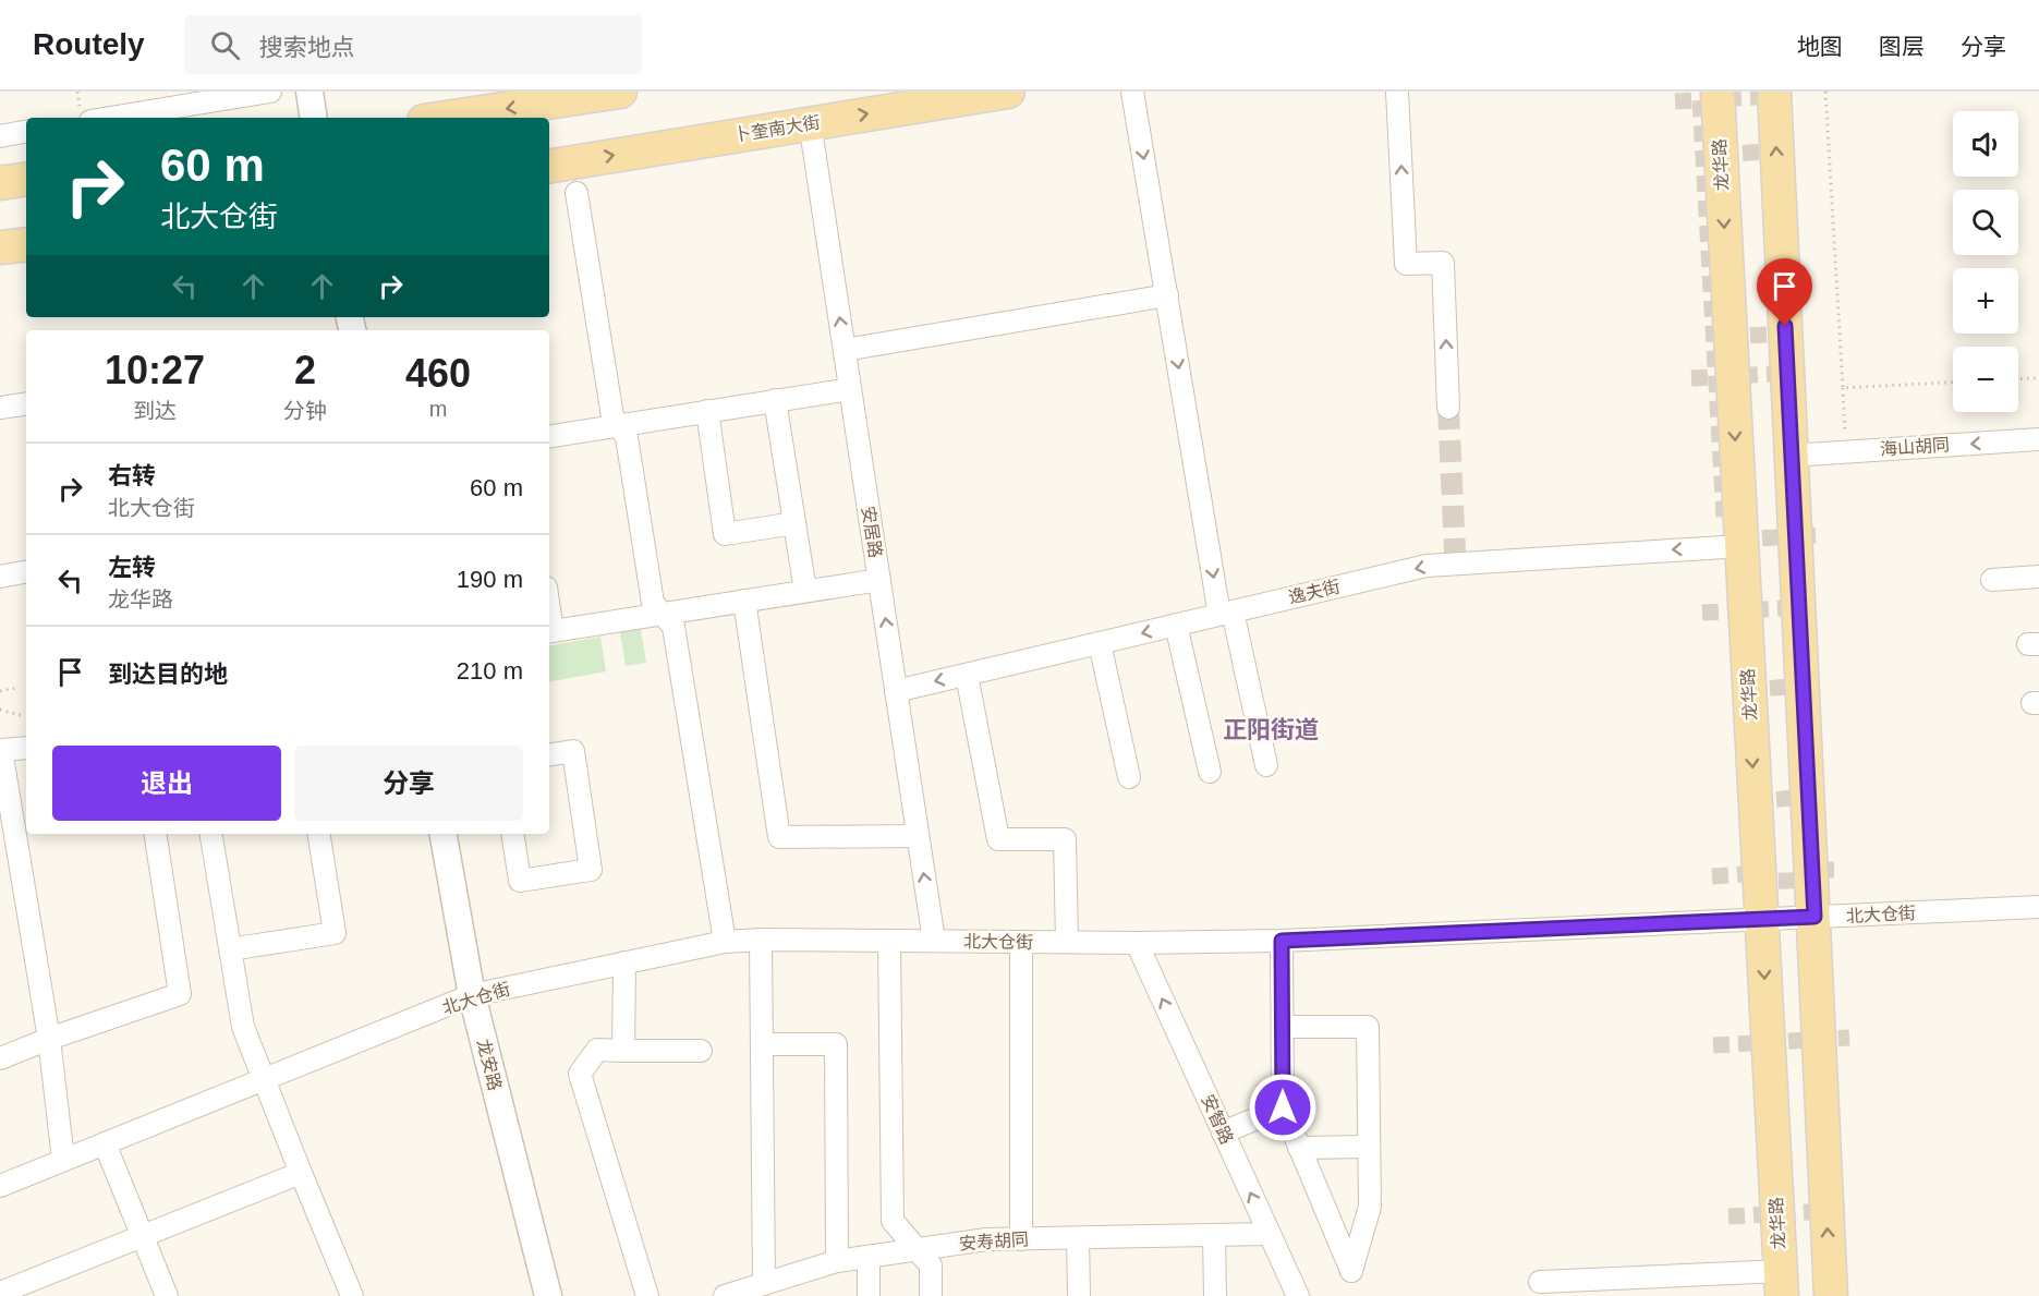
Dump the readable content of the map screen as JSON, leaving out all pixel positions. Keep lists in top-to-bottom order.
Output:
{
  "streets": {
    "main road": ["卜奎南大街", "龙华路"],
    "street": [
      "海山胡同",
      "安居路",
      "逸夫街",
      "北大仓街",
      "龙安路",
      "安智路",
      "安寿胡同"
    ]
  },
  "crossings": [
    ["卜奎南大街", "安居路"],
    ["龙华路", "逸夫街"],
    ["龙华路", "北大仓街"],
    ["安居路", "逸夫街"],
    ["安居路", "北大仓街"],
    ["北大仓街", "龙安路"],
    ["北大仓街", "安智路"],
    ["安智路", "安寿胡同"]
  ],
  "one_way": [
    "卜奎南大街",
    "海山胡同",
    "安居路",
    "逸夫街"
  ],
  "districts": ["正阳街道"],
  "page": {
    "header": "Routely",
    "search": "搜索地点",
    "nav": ["地图", "图层", "分享"],
    "map_buttons": ["+", "−"],
    "turn": ["60 m", "北大仓街"],
    "eta": [
      "10:27",
      "到达",
      "2",
      "分钟",
      "460",
      "m"
    ],
    "list": [
      {
        "name": "右转",
        "note": "北大仓街",
        "value": "60 m"
      },
      {
        "name": "左转",
        "note": "龙华路",
        "value": "190 m"
      },
      {
        "name": "到达目的地",
        "value": "210 m"
      }
    ],
    "buttons": ["退出", "分享"]
  }
}
